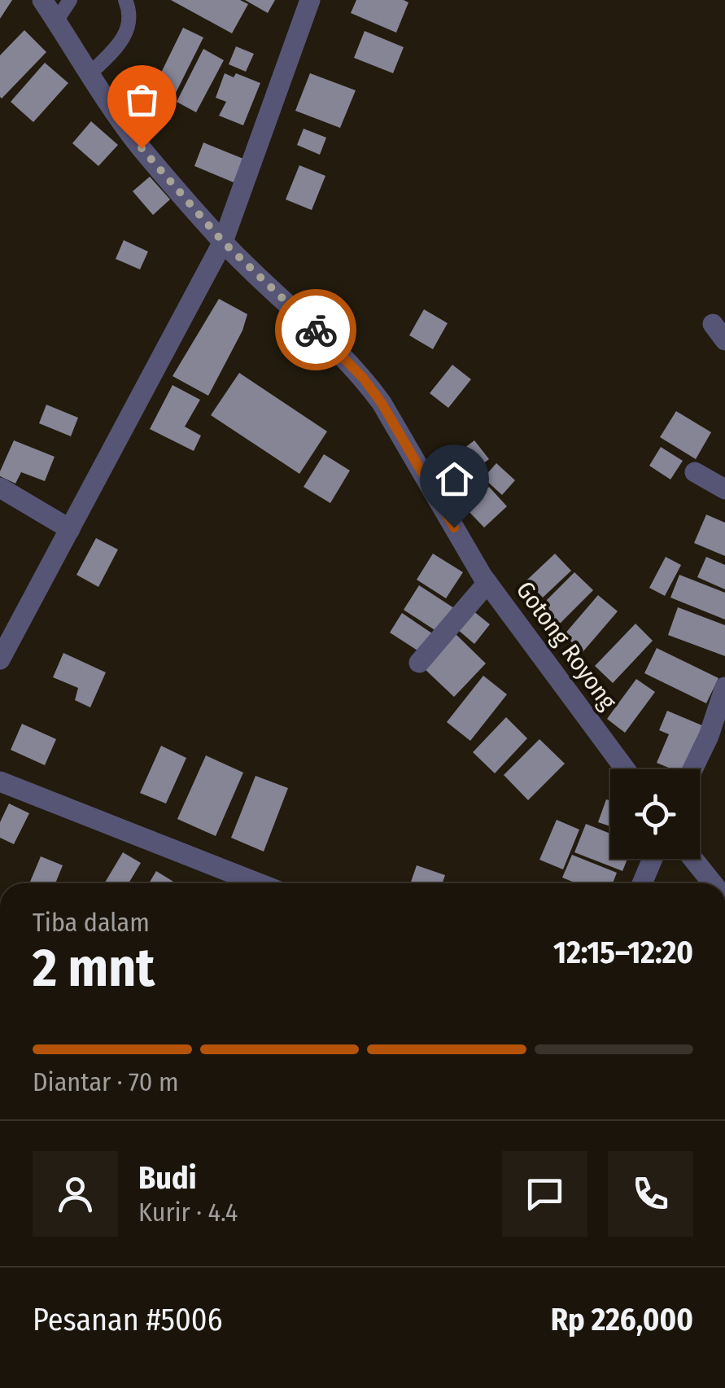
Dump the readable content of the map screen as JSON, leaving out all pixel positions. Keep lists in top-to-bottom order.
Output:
{
  "streets": {
    "street": ["Gotong Royong"]
  },
  "page": {
    "heading": ["2 mnt", "Tiba dalam", "12:15–12:20"],
    "panel": [
      "Budi",
      "Kurir · 4.4",
      "Pesanan #5006",
      "Rp 226,000"
    ],
    "bar": "Diantar · 70 m"
  }
}
